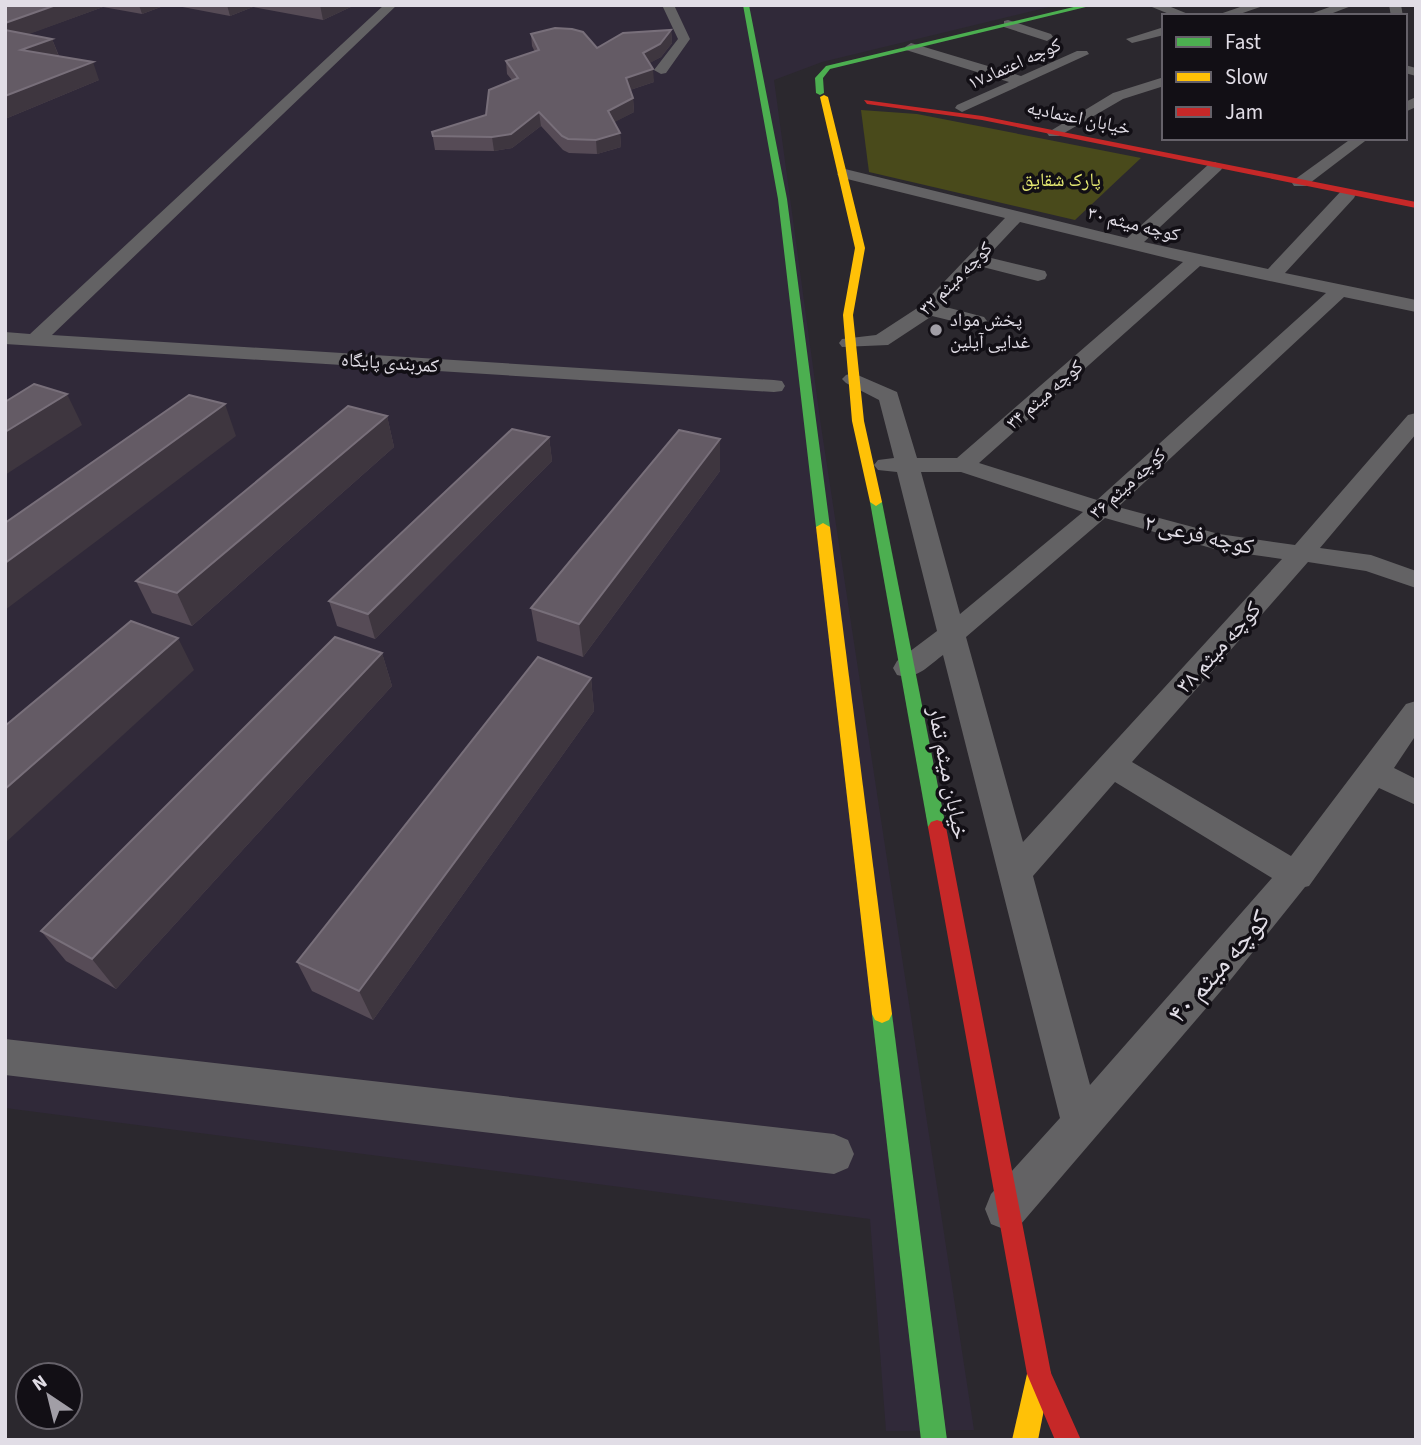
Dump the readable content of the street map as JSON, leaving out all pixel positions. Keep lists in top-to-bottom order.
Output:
{
  "streets": {
    "street": [
      "کوچه اعتماد۱۷",
      "خیابان اعتمادیه",
      "کوچه میثم ۳۰",
      "کوچه میثم ۳۲",
      "کمربندی پایگاه",
      "کوچه میثم ۳۴",
      "کوچه میثم ۳۶",
      "کوچه فرعی ۲",
      "کوچه میثم ۳۸",
      "خیابان میثم تمار",
      "کوچه میثم ۴۰"
    ]
  },
  "crossings": [
    ["کوچه اعتماد۱۷", "خیابان اعتمادیه"],
    ["خیابان اعتمادیه", "خیابان میثم تمار"],
    ["کوچه میثم ۳۰", "کوچه میثم ۳۲"],
    ["کوچه میثم ۳۰", "کوچه میثم ۳۴"],
    ["کوچه میثم ۳۰", "کوچه میثم ۳۶"],
    ["کوچه میثم ۳۰", "خیابان میثم تمار"],
    ["کوچه میثم ۳۲", "خیابان میثم تمار"],
    ["کوچه میثم ۳۴", "کوچه فرعی ۲"],
    ["کوچه میثم ۳۶", "کوچه فرعی ۲"],
    ["کوچه میثم ۳۶", "خیابان میثم تمار"],
    ["کوچه فرعی ۲", "کوچه میثم ۳۸"],
    ["خیابان میثم تمار", "کوچه میثم ۴۰"]
  ],
  "parks": ["پارک شقایق"],
  "places": ["پخش مواد غدایی آیلین"],
  "legend": ["Fast", "Slow", "Jam"],
  "north": "top left"
}
